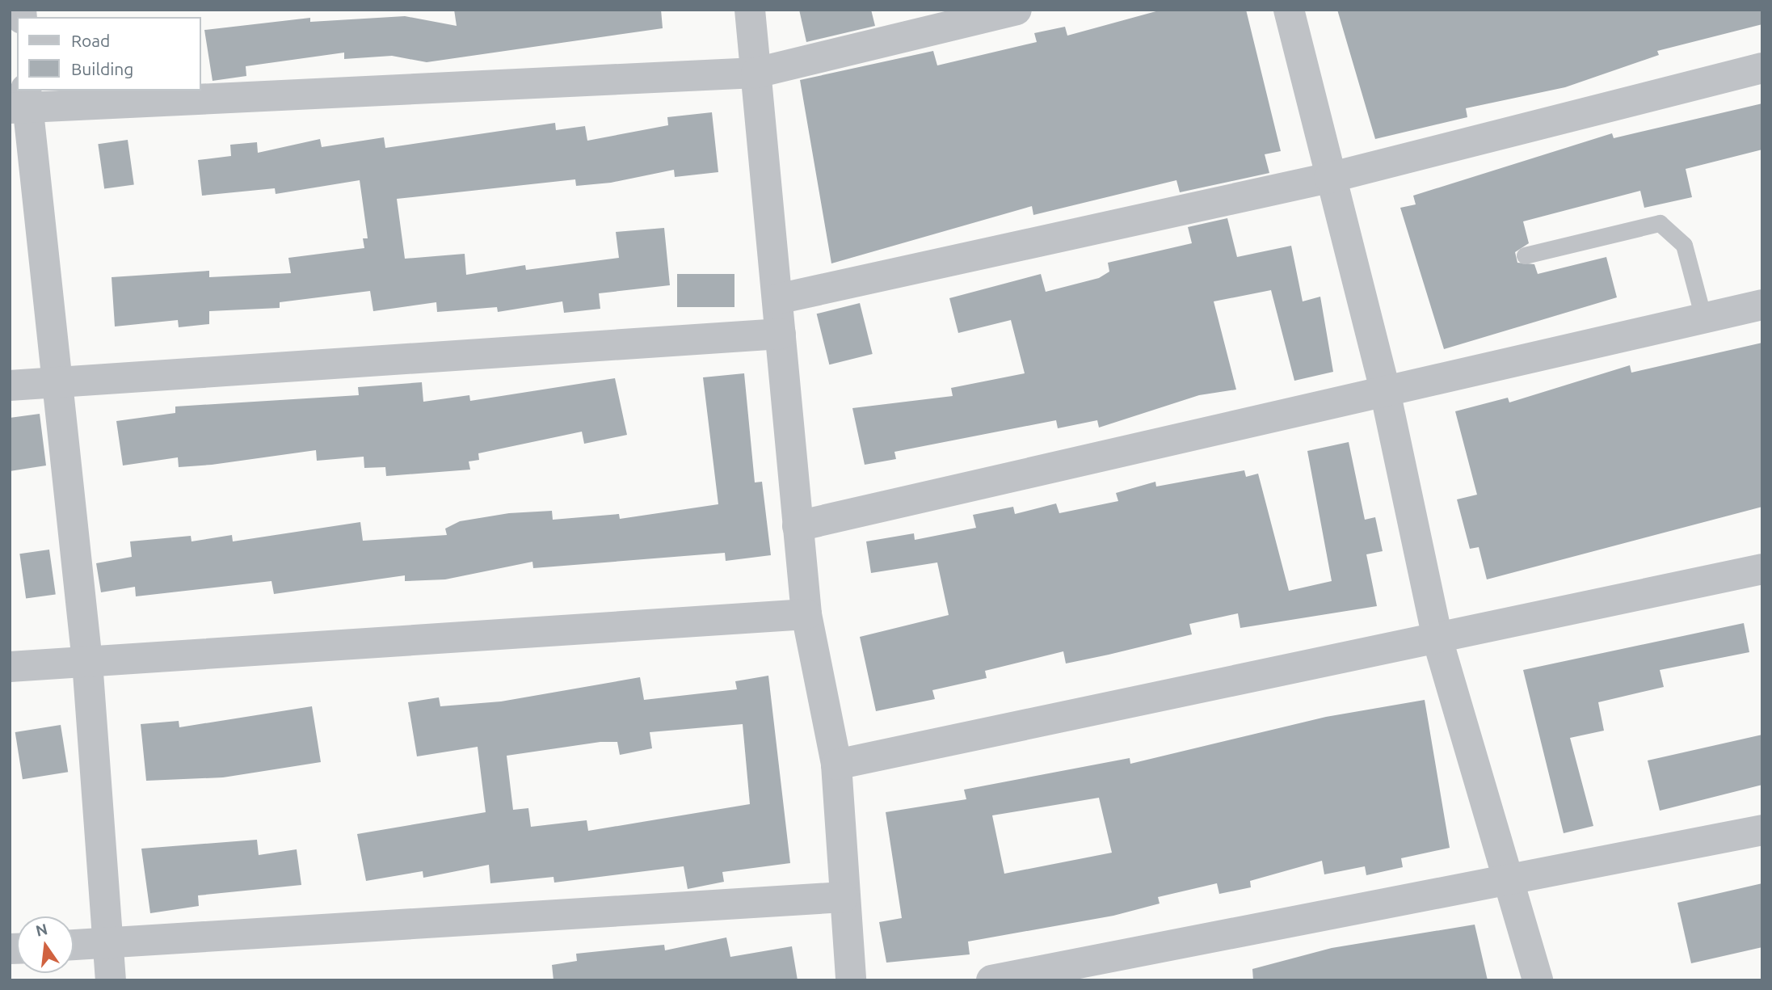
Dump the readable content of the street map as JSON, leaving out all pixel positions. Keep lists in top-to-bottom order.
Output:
{
  "legend": ["Road", "Building"],
  "north": "top"
}
